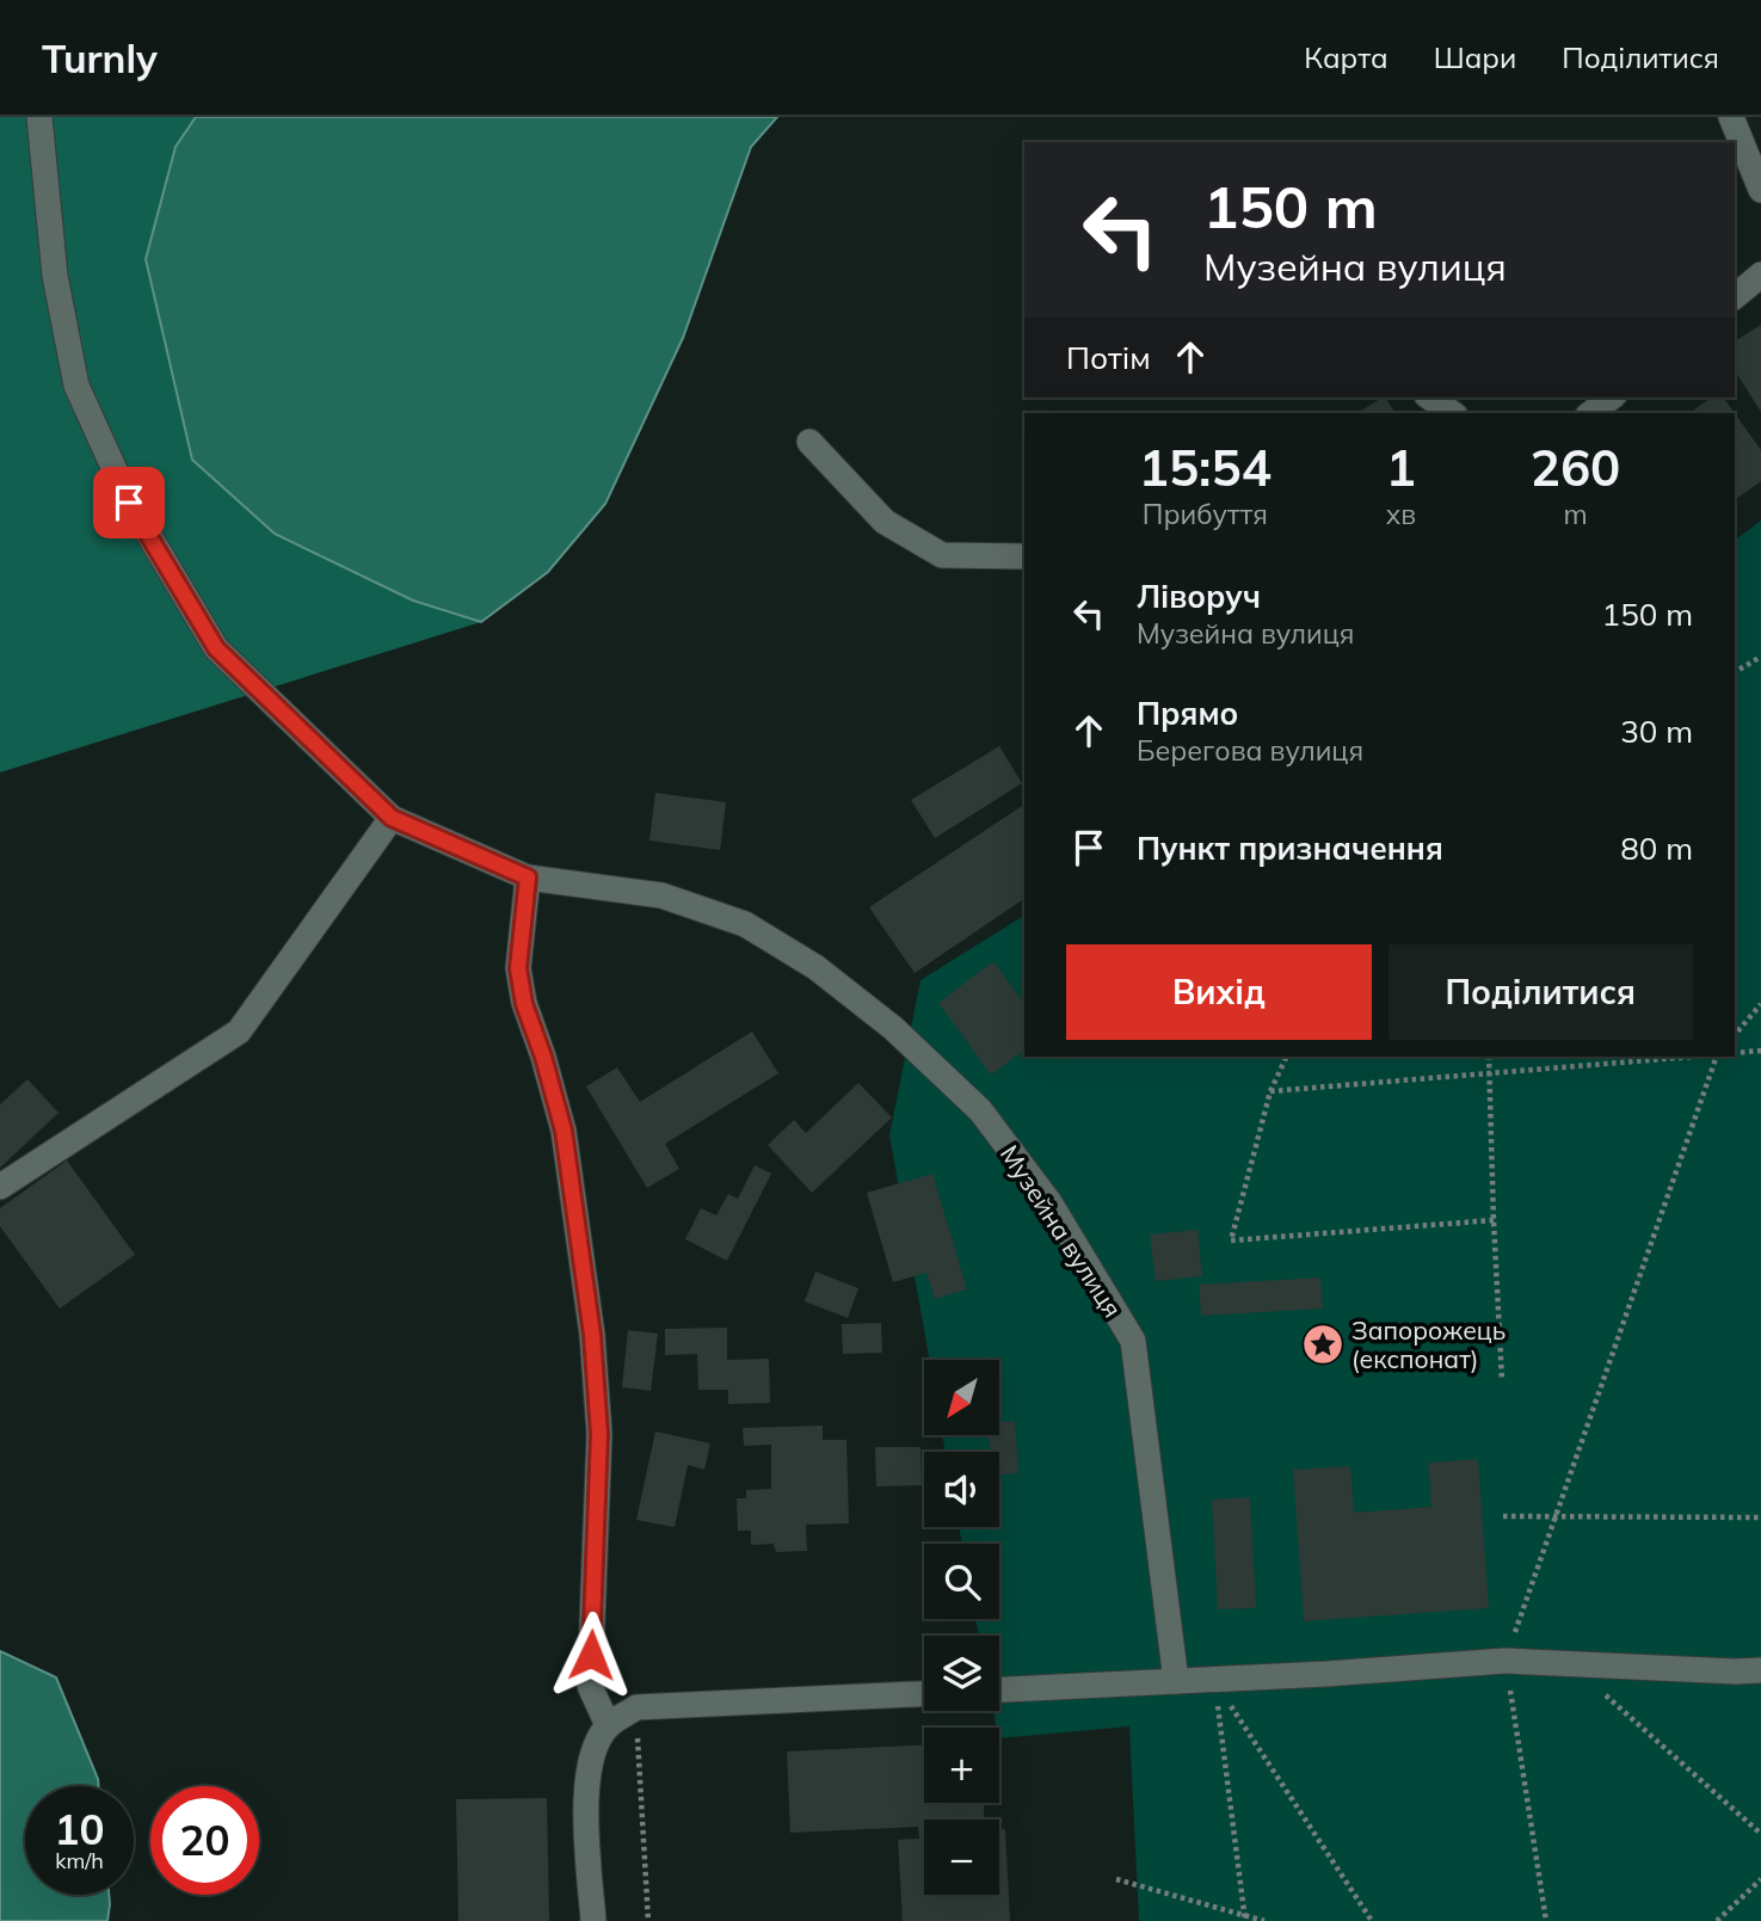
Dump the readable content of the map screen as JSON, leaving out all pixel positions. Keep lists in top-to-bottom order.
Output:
{
  "streets": {
    "street": ["Музейна вулиця"]
  },
  "places": {
    "place": ["Запорожець (експонат)"]
  },
  "north": "bottom left",
  "page": {
    "header": "Turnly",
    "nav": ["Карта", "Шари", "Поділитися"],
    "turn": ["150 m", "Музейна вулиця"],
    "then": "Потім",
    "eta": [
      "15:54",
      "Прибуття",
      "1",
      "хв",
      "260",
      "m"
    ],
    "list": [
      {
        "name": "Ліворуч",
        "note": "Музейна вулиця",
        "value": "150 m"
      },
      {
        "name": "Прямо",
        "note": "Берегова вулиця",
        "value": "30 m"
      },
      {
        "name": "Пункт призначення",
        "value": "80 m"
      }
    ],
    "buttons": ["Вихід", "Поділитися"],
    "map_buttons": ["+", "−"],
    "speed": "10 km/h",
    "limit": "20"
  }
}
